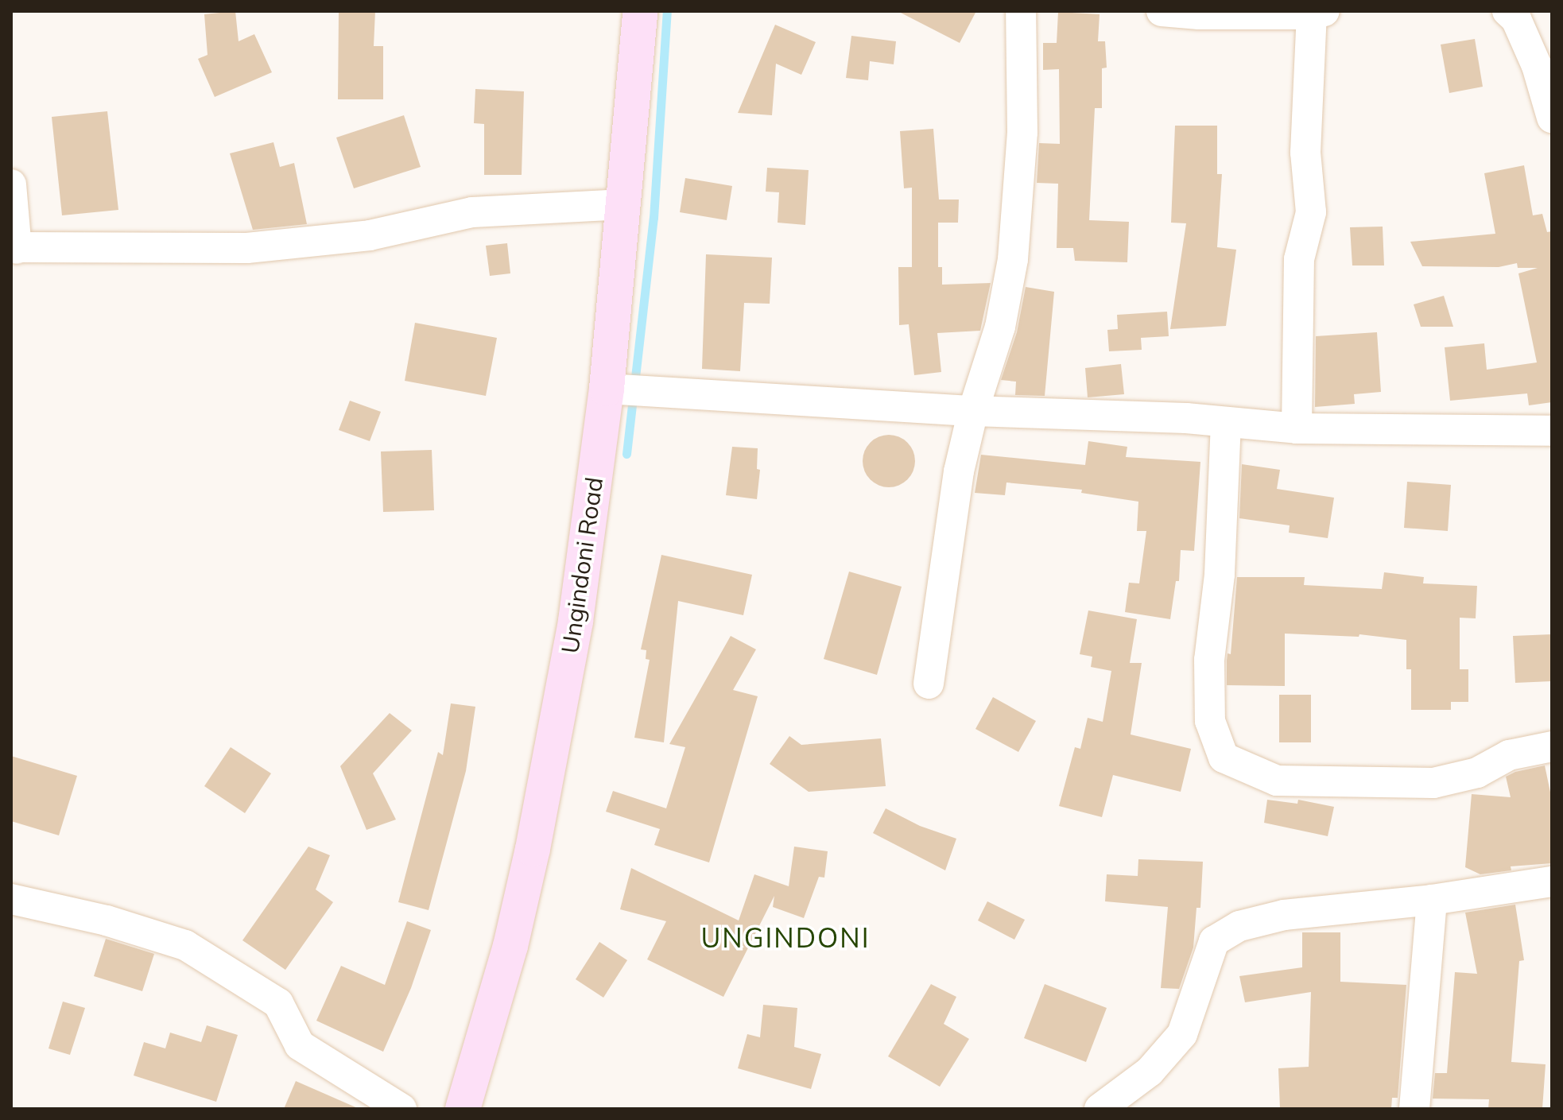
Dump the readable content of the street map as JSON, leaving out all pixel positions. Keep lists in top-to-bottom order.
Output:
{
  "streets": {
    "main road": ["Ungindoni Road"]
  },
  "districts": ["UNGINDONI"]
}
